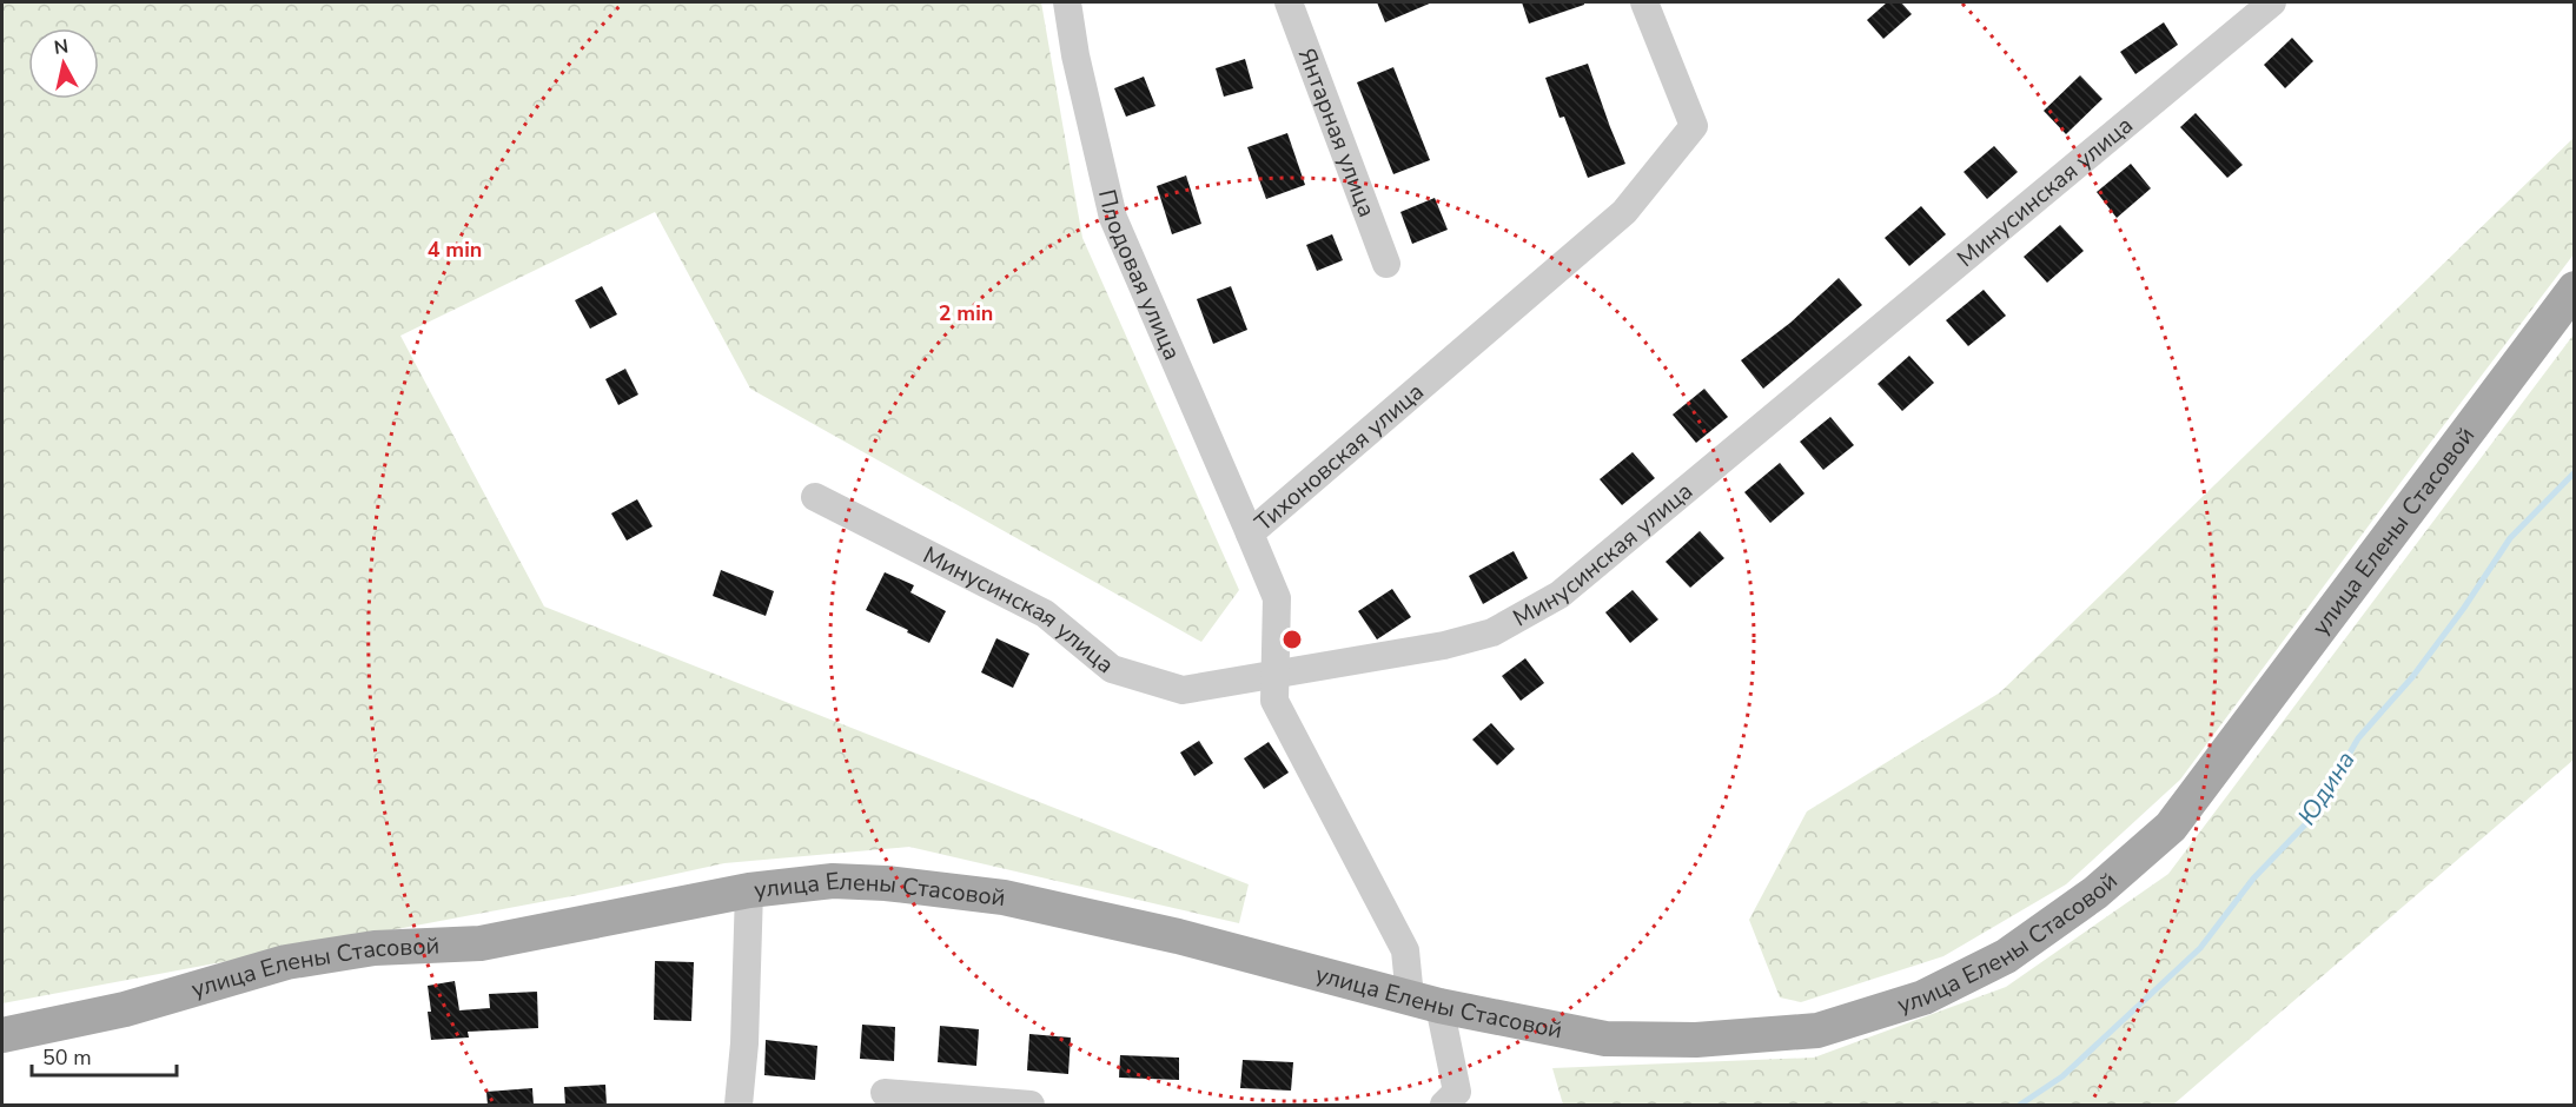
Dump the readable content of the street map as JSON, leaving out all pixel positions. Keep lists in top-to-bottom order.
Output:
{
  "streets": {
    "main road": ["улица Елены Стасовой"],
    "street": [
      "Янтарная улица",
      "Минусинская улица",
      "Плодовая улица",
      "Тихоновская улица"
    ]
  },
  "crossings": [
    ["Минусинская улица", "Тихоновская улица"],
    ["Плодовая улица", "Тихоновская улица"],
    ["Тихоновская улица", "улица Елены Стасовой"]
  ],
  "water": ["Юдина"],
  "scale_bar": "50 m",
  "north": "top",
  "rings": ["4 min", "2 min"]
}
